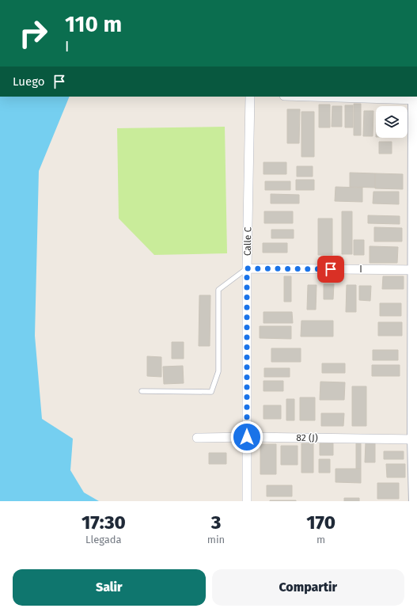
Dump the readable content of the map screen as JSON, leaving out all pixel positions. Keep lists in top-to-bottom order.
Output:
{
  "streets": {
    "street": ["Calle C", "I", "82 (J)"]
  },
  "crossings": [
    ["Calle C", "I"],
    ["Calle C", "82 (J)"]
  ],
  "page": {
    "turn": ["110 m", "I"],
    "then": "Luego",
    "eta": [
      "17:30",
      "Llegada",
      "3",
      "min",
      "170",
      "m"
    ],
    "buttons": ["Salir", "Compartir"]
  }
}
